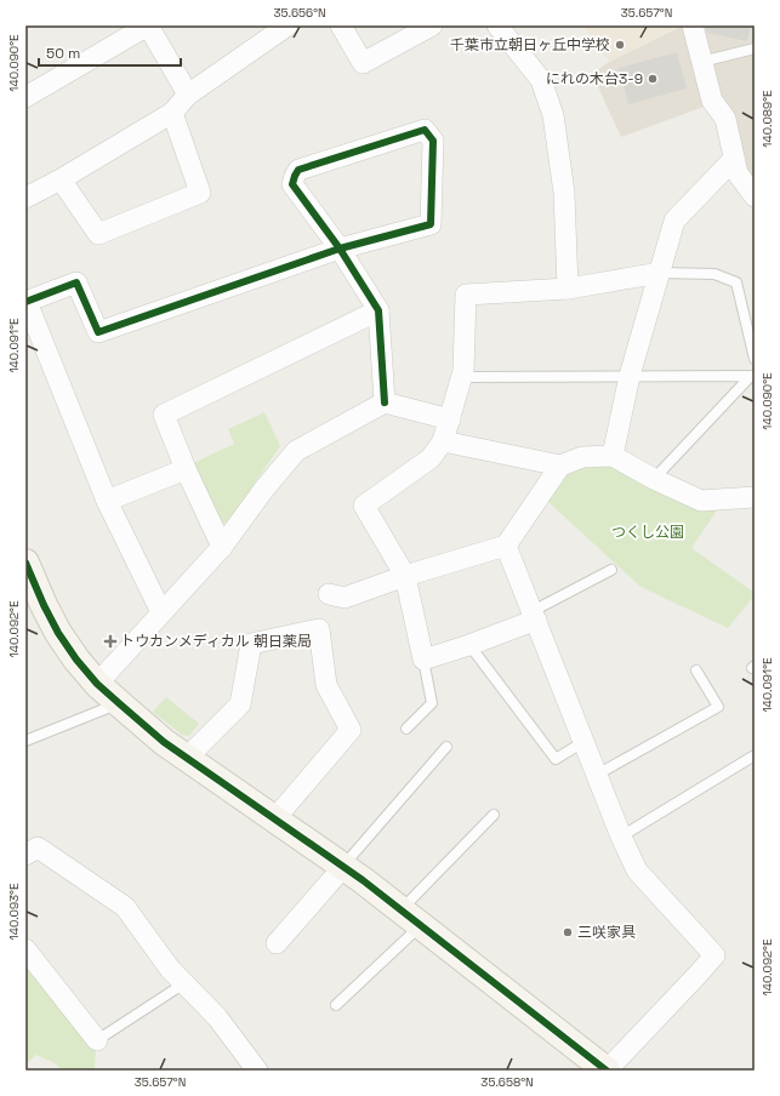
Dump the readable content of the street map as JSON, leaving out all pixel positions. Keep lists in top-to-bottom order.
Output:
{
  "parks": ["つくし公園"],
  "places": {
    "other": ["千葉市立朝日ヶ丘中学校", "にれの木台3-9", "三咲家具"],
    "health": ["トウカンメディカル 朝日薬局"]
  },
  "scale_bar": "50 m",
  "coordinates": [
    "35.656°N",
    "35.657°N",
    "140.090°E",
    "140.089°E",
    "140.091°E",
    "140.092°E",
    "140.093°E",
    "35.658°N"
  ]
}
